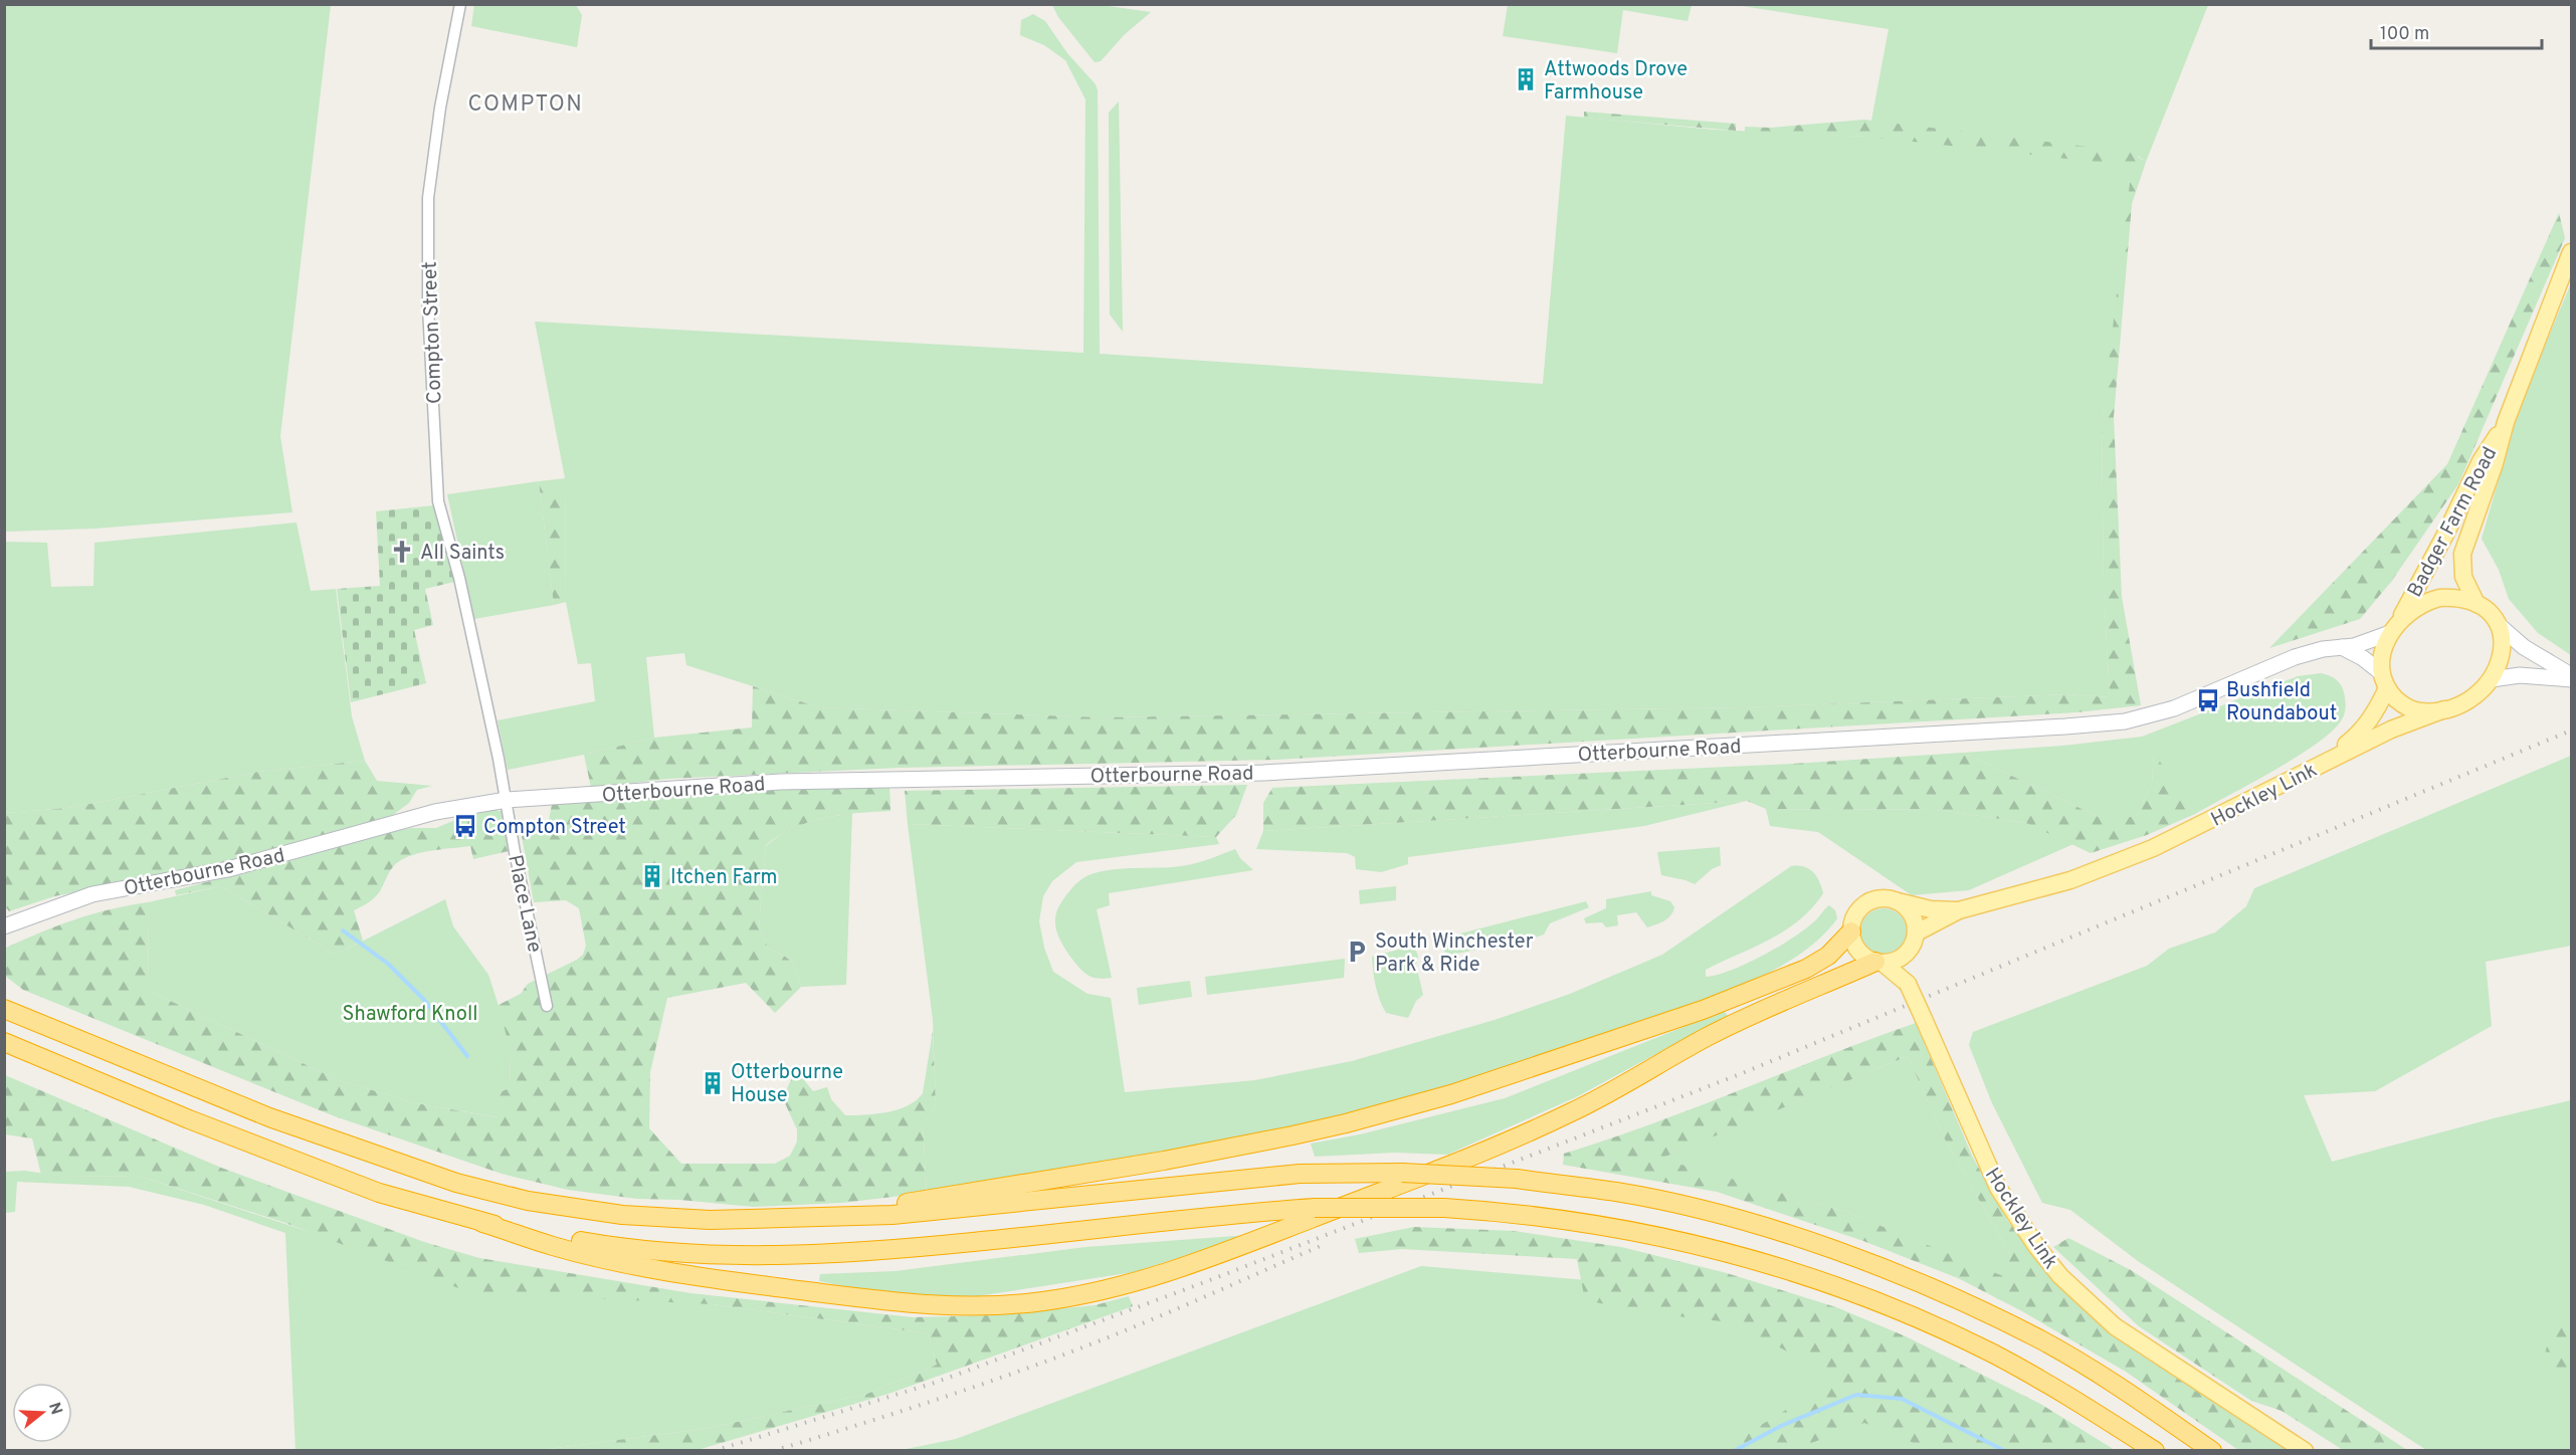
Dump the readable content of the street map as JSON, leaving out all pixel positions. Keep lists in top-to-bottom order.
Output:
{
  "streets": {
    "main road": ["Badger Farm Road", "Hockley Link"],
    "street": ["Compton Street", "Otterbourne Road", "Place Lane"]
  },
  "crossings": [
    ["Compton Street", "Otterbourne Road"],
    ["Compton Street", "Place Lane"],
    ["Badger Farm Road", "Otterbourne Road"],
    ["Badger Farm Road", "Hockley Link"],
    ["Otterbourne Road", "Hockley Link"],
    ["Otterbourne Road", "Place Lane"]
  ],
  "districts": ["COMPTON"],
  "parks": ["Shawford Knoll"],
  "places": {
    "building": ["Attwoods Drove Farmhouse", "Itchen Farm", "Otterbourne House"],
    "church": ["All Saints"],
    "bus stop": ["Bushfield Roundabout", "Compton Street"],
    "parking": ["South Winchester Park & Ride"]
  },
  "scale_bar": "100 m",
  "north": "right"
}
